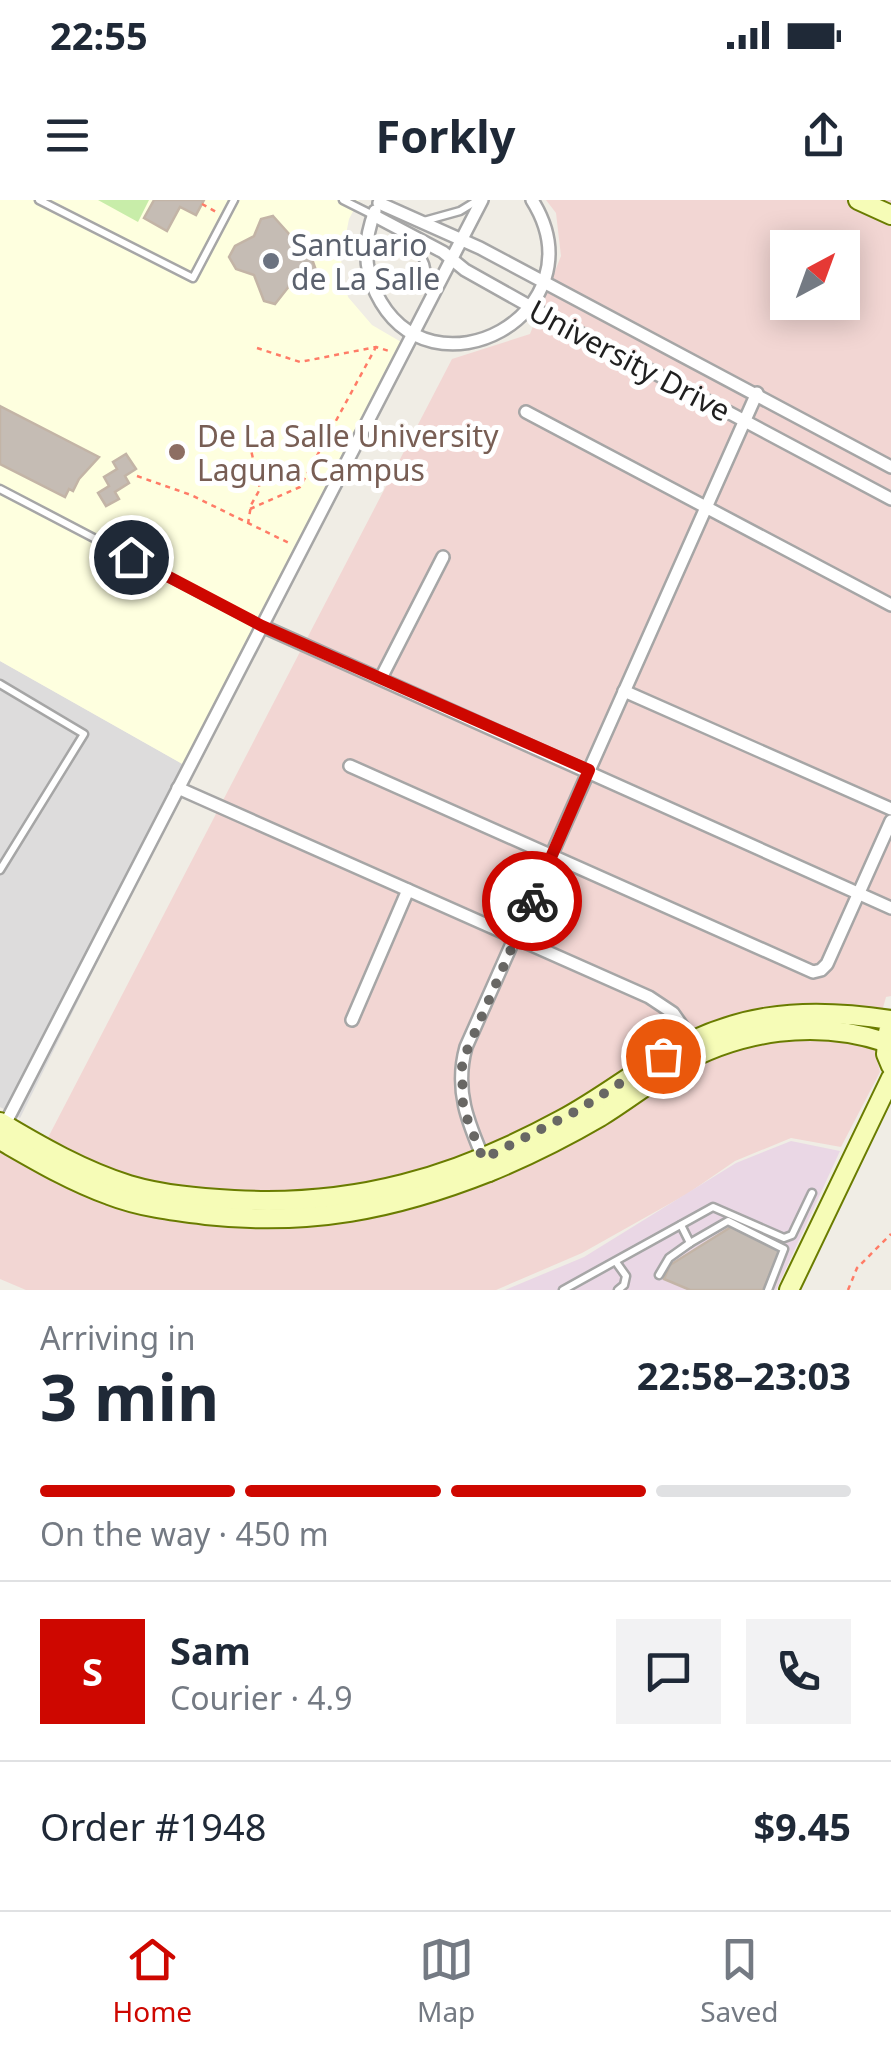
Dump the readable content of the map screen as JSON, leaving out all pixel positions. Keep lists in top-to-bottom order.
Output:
{
  "streets": {
    "street": ["University Drive"]
  },
  "places": ["Santuario de La Salle", "De La Salle University Laguna Campus"],
  "north": "top right",
  "page": {
    "status": "22:55",
    "header": "Forkly",
    "heading": ["3 min", "Arriving in", "22:58–23:03"],
    "panel": [
      "Sam",
      "Courier · 4.9",
      "Order #1948",
      "$9.45"
    ],
    "bar": "On the way · 450 m",
    "round": "S",
    "tabs": ["Home", "Map", "Saved"]
  }
}
